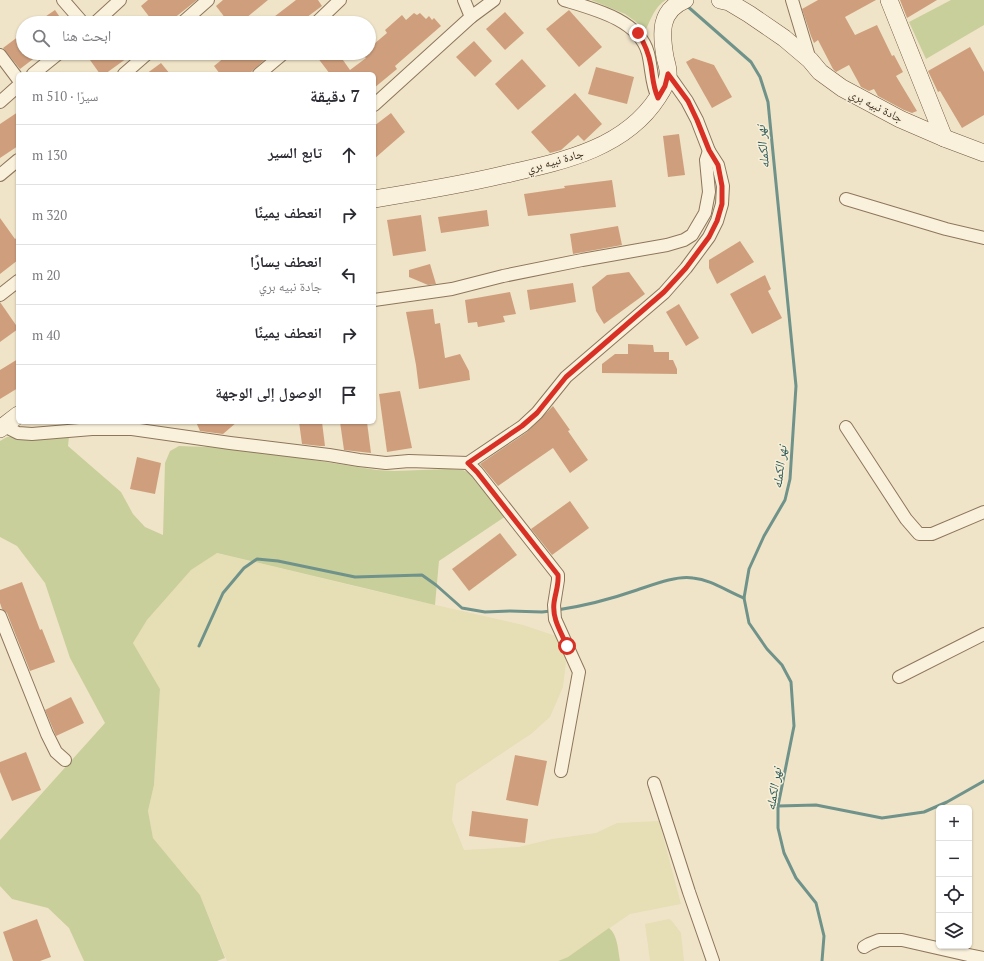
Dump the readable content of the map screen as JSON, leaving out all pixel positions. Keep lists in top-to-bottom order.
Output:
{
  "streets": {
    "street": ["جادة نبيه بري"]
  },
  "water": ["نهر الكمله"],
  "page": {
    "search": "ابحث هنا",
    "heading": ["7 دقيقة", "سيرًا · 510 m"],
    "list": [
      ["تابع السير", "130 m"],
      ["انعطف يمينًا", "320 m"],
      ["انعطف يسارًا", "جادة نبيه بري", "20 m"],
      ["انعطف يمينًا", "40 m"],
      "الوصول إلى الوجهة"
    ],
    "map_buttons": ["+", "−"]
  }
}
